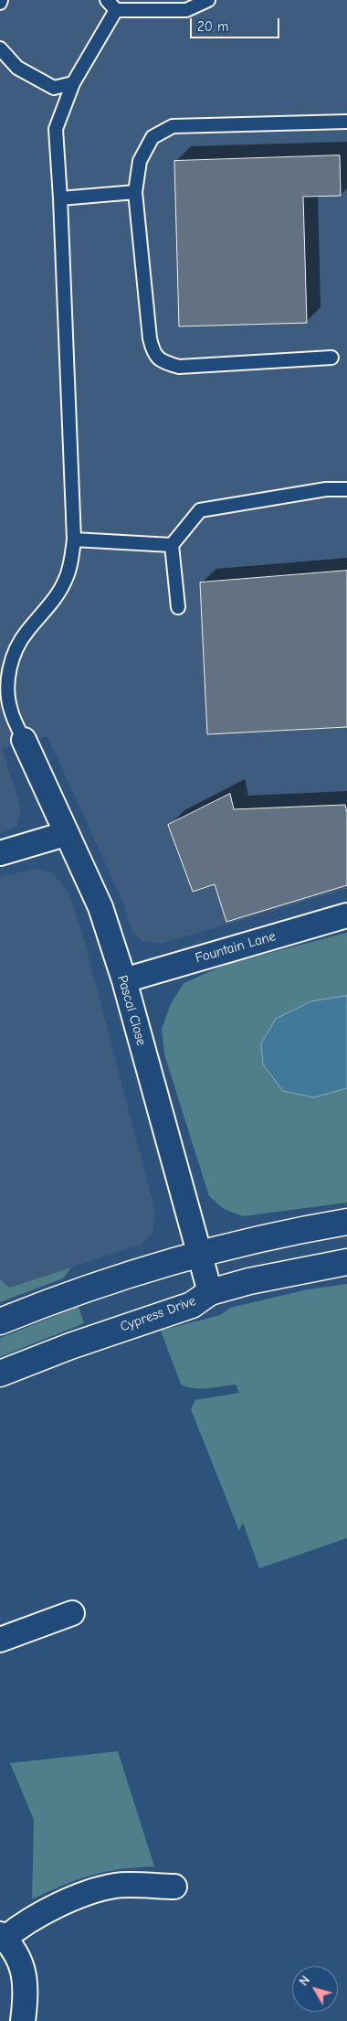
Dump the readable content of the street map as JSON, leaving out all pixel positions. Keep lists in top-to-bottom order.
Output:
{
  "streets": {
    "street": ["Fountain Lane", "Pascal Close", "Cypress Drive"]
  },
  "crossings": [
    ["Fountain Lane", "Pascal Close"],
    ["Pascal Close", "Cypress Drive"]
  ],
  "scale_bar": "20 m",
  "north": "top left"
}
